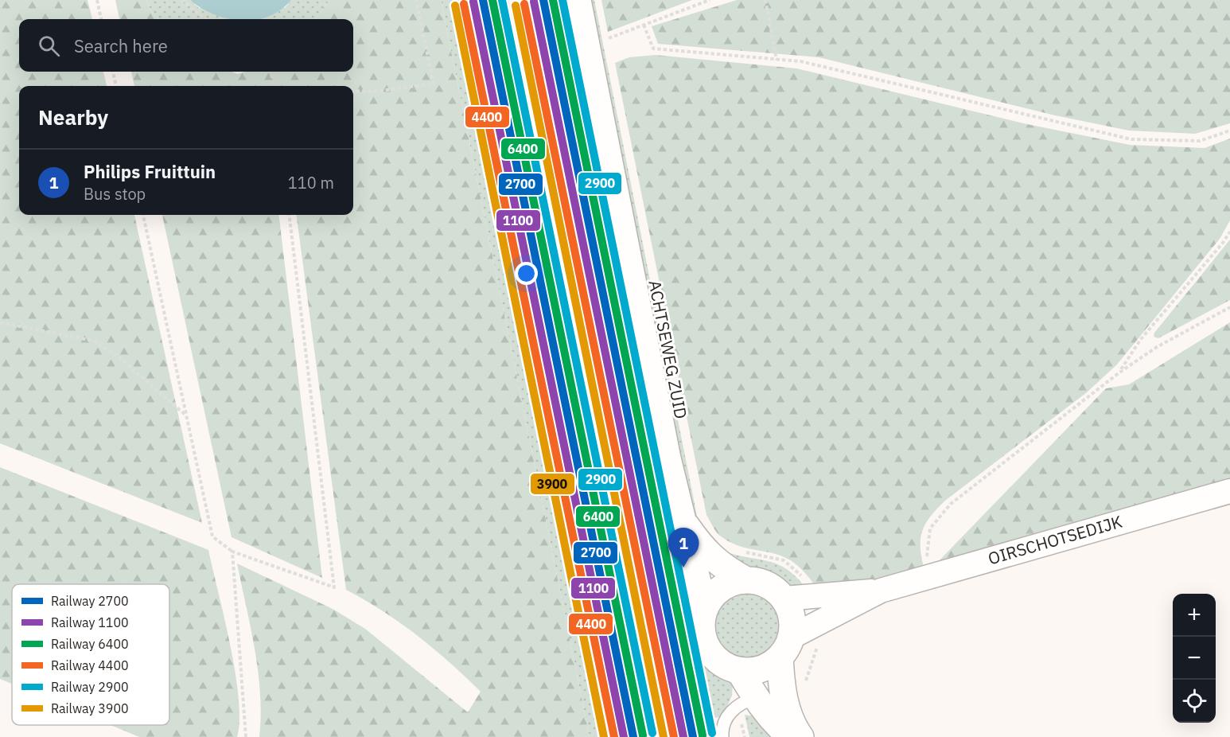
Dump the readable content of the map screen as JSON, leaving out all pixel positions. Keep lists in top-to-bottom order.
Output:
{
  "streets": {
    "street": ["ACHTSEWEG ZUID", "OIRSCHOTSEDIJK"]
  },
  "crossings": [
    ["ACHTSEWEG ZUID", "OIRSCHOTSEDIJK"]
  ],
  "lines": [
    "rail line 2700",
    "rail line 6400",
    "rail line 2900",
    "rail line 1100",
    "rail line 4400",
    "rail line 3900"
  ],
  "legend": [
    "Railway 2700",
    "Railway 1100",
    "Railway 6400",
    "Railway 4400",
    "Railway 2900",
    "Railway 3900"
  ],
  "page": {
    "search": "Search here",
    "heading": "Nearby",
    "list": [
      {
        "mark": "1",
        "name": "Philips Fruittuin",
        "note": "Bus stop",
        "value": "110 m"
      }
    ],
    "pins": "1",
    "map_buttons": ["+", "−"]
  }
}
